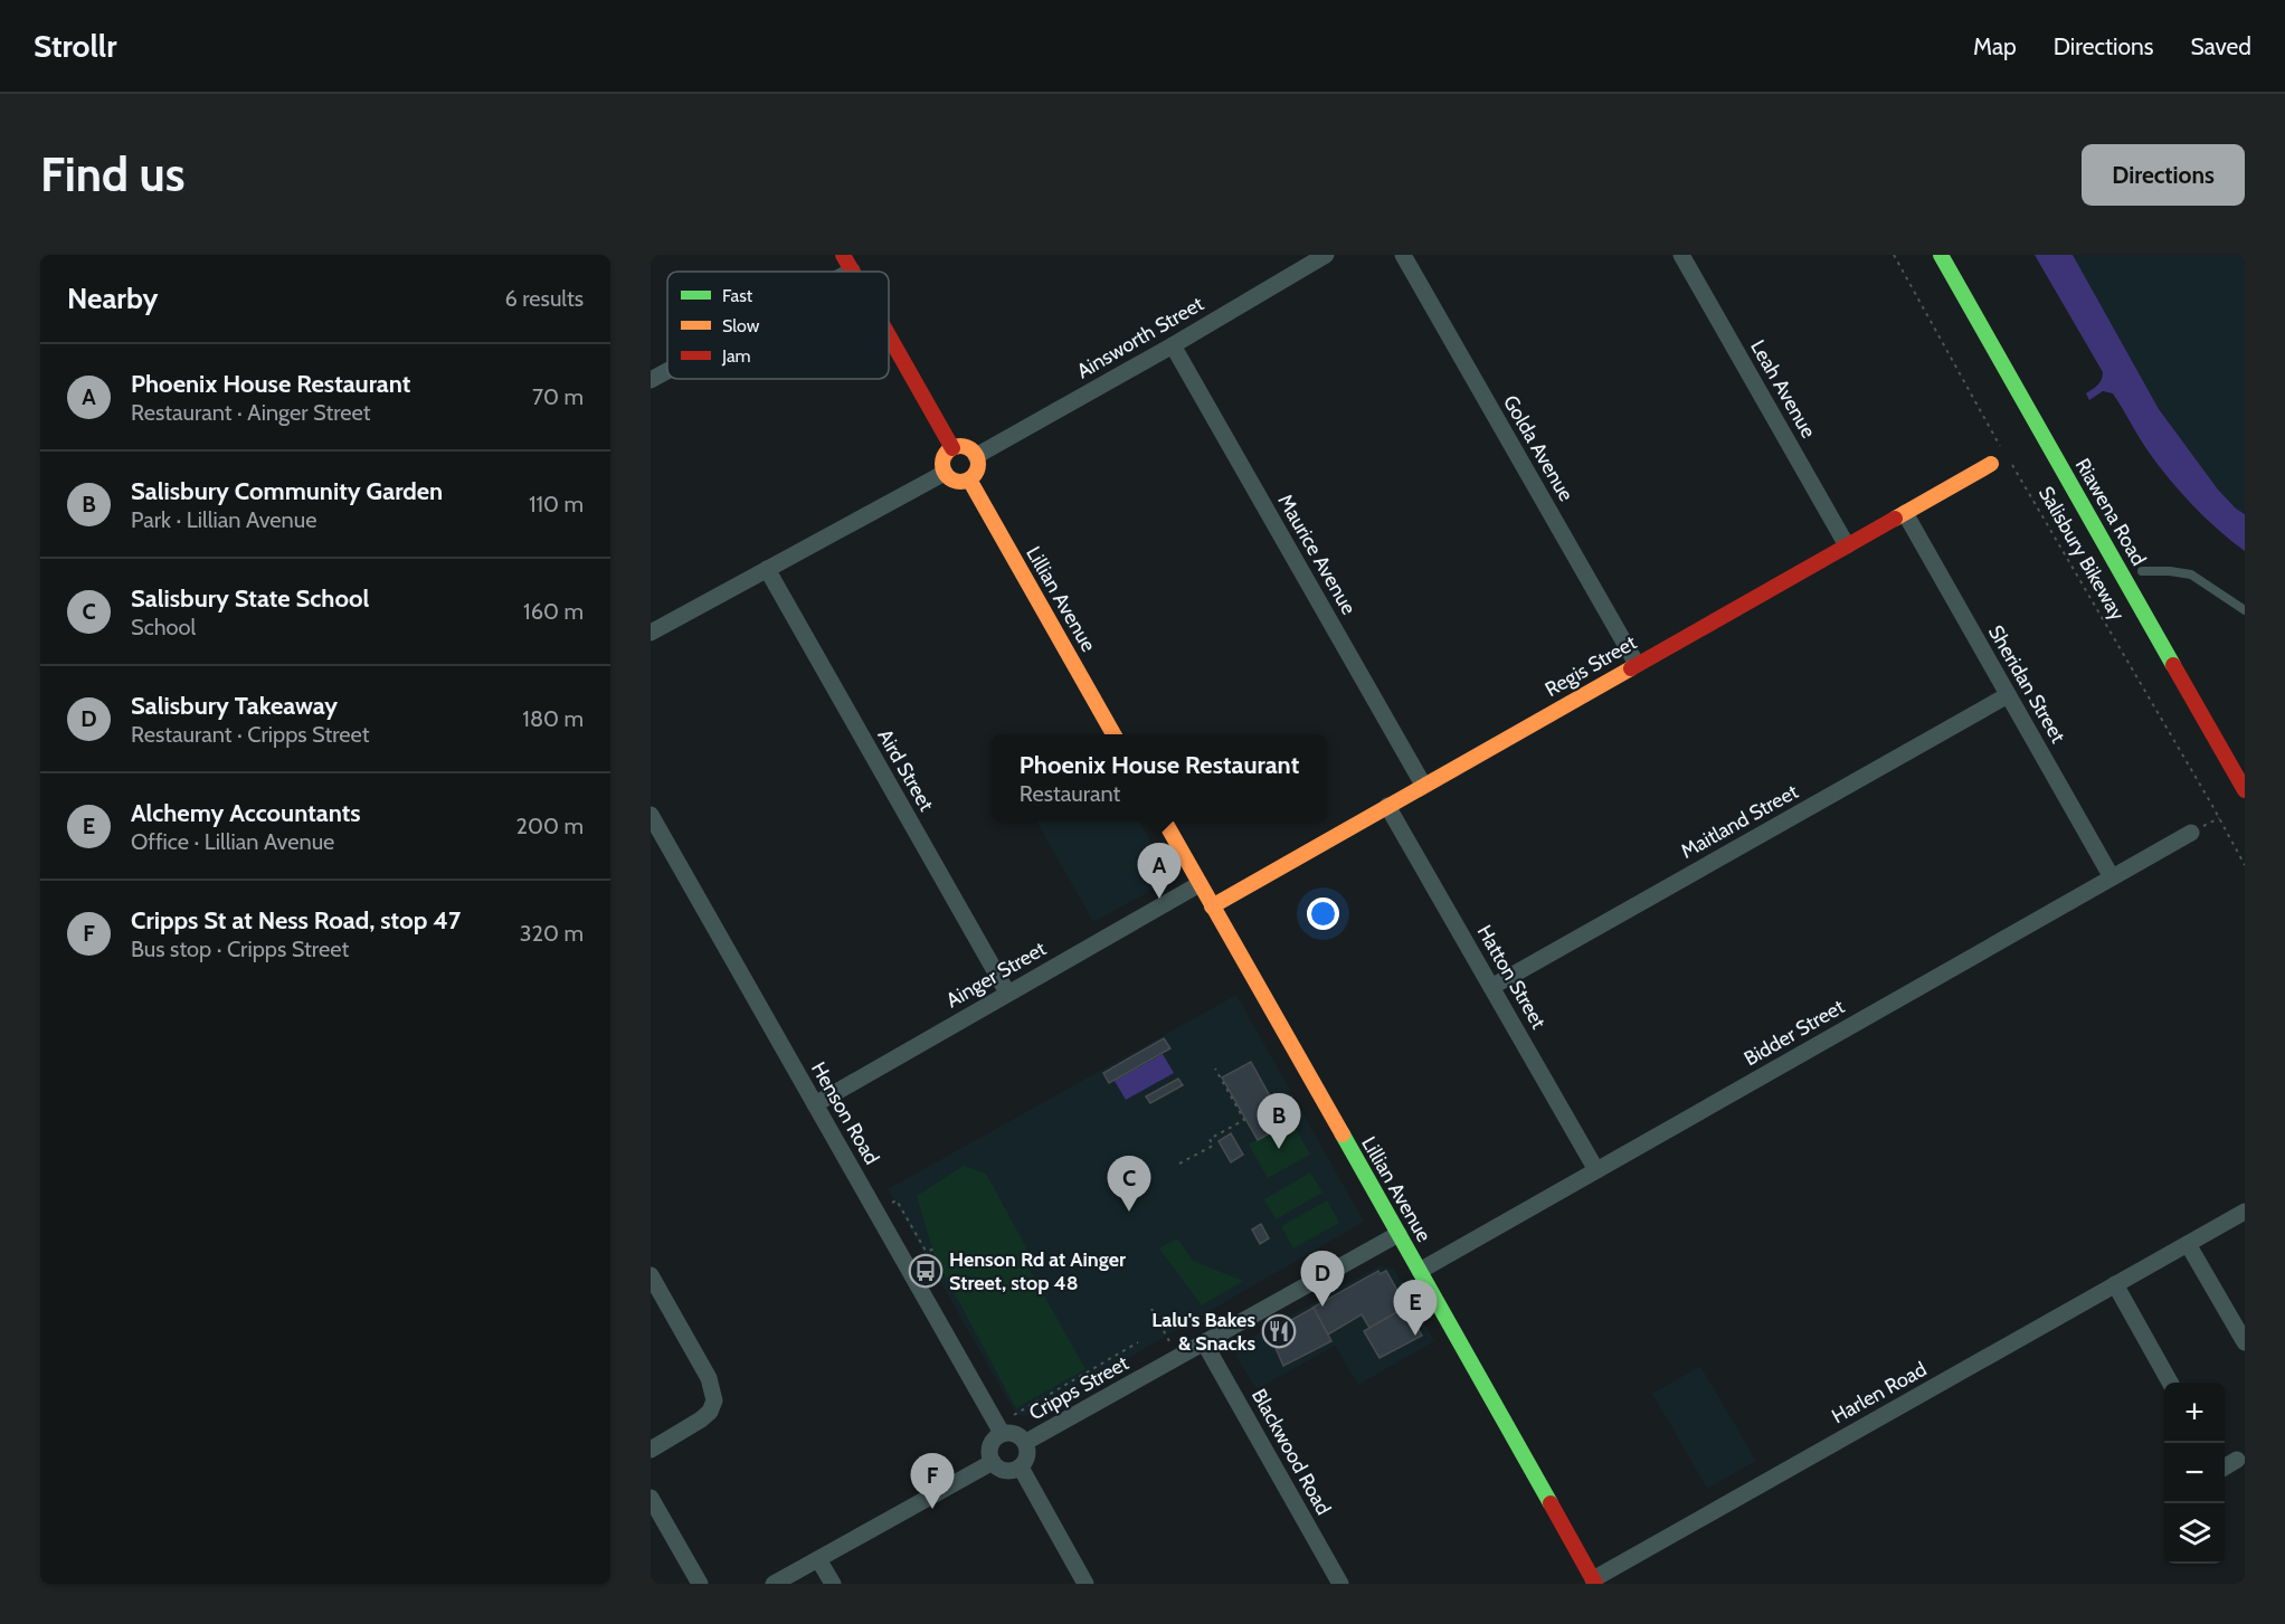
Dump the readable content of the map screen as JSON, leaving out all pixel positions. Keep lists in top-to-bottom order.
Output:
{
  "streets": {
    "main road": ["Riawena Road", "Lillian Avenue", "Regis Street"],
    "street": [
      "Ainsworth Street",
      "Leah Avenue",
      "Golda Avenue",
      "Maurice Avenue",
      "Sheridan Street",
      "Aird Street",
      "Maitland Street",
      "Ainger Street",
      "Hatton Street",
      "Bidder Street",
      "Henson Road",
      "Cripps Street",
      "Harlen Road",
      "Blackwood Road"
    ],
    "path": ["Salisbury Bikeway"]
  },
  "crossings": [
    ["Ainsworth Street", "Maurice Avenue"],
    ["Ainsworth Street", "Lillian Avenue"],
    ["Leah Avenue", "Regis Street"],
    ["Golda Avenue", "Regis Street"],
    ["Maurice Avenue", "Regis Street"],
    ["Lillian Avenue", "Regis Street"],
    ["Lillian Avenue", "Ainger Street"],
    ["Lillian Avenue", "Bidder Street"],
    ["Lillian Avenue", "Cripps Street"],
    ["Lillian Avenue", "Harlen Road"],
    ["Regis Street", "Sheridan Street"],
    ["Regis Street", "Hatton Street"],
    ["Sheridan Street", "Maitland Street"],
    ["Sheridan Street", "Bidder Street"],
    ["Aird Street", "Ainger Street"],
    ["Maitland Street", "Hatton Street"],
    ["Ainger Street", "Henson Road"],
    ["Hatton Street", "Bidder Street"],
    ["Henson Road", "Cripps Street"],
    ["Cripps Street", "Blackwood Road"]
  ],
  "places": {
    "bus stop": ["Henson Rd at Ainger Street, stop 48"],
    "restaurant": ["Lalu's Bakes & Snacks"]
  },
  "legend": ["Fast", "Slow", "Jam"],
  "page": {
    "header": "Strollr",
    "nav": ["Map", "Directions", "Saved"],
    "buttons": "Directions",
    "title": "Find us",
    "heading": ["Nearby", "6 results"],
    "list": [
      {
        "mark": "A",
        "name": "Phoenix House Restaurant",
        "note": "Restaurant · Ainger Street",
        "value": "70 m"
      },
      {
        "mark": "B",
        "name": "Salisbury Community Garden",
        "note": "Park · Lillian Avenue",
        "value": "110 m"
      },
      {
        "mark": "C",
        "name": "Salisbury State School",
        "note": "School",
        "value": "160 m"
      },
      {
        "mark": "D",
        "name": "Salisbury Takeaway",
        "note": "Restaurant · Cripps Street",
        "value": "180 m"
      },
      {
        "mark": "E",
        "name": "Alchemy Accountants",
        "note": "Office · Lillian Avenue",
        "value": "200 m"
      },
      {
        "mark": "F",
        "name": "Cripps St at Ness Road, stop 47",
        "note": "Bus stop · Cripps Street",
        "value": "320 m"
      }
    ],
    "popup": ["Phoenix House Restaurant", "Restaurant"],
    "pins": [
      "A",
      "B",
      "C",
      "D",
      "E",
      "F"
    ],
    "map_buttons": ["+", "−"]
  }
}
